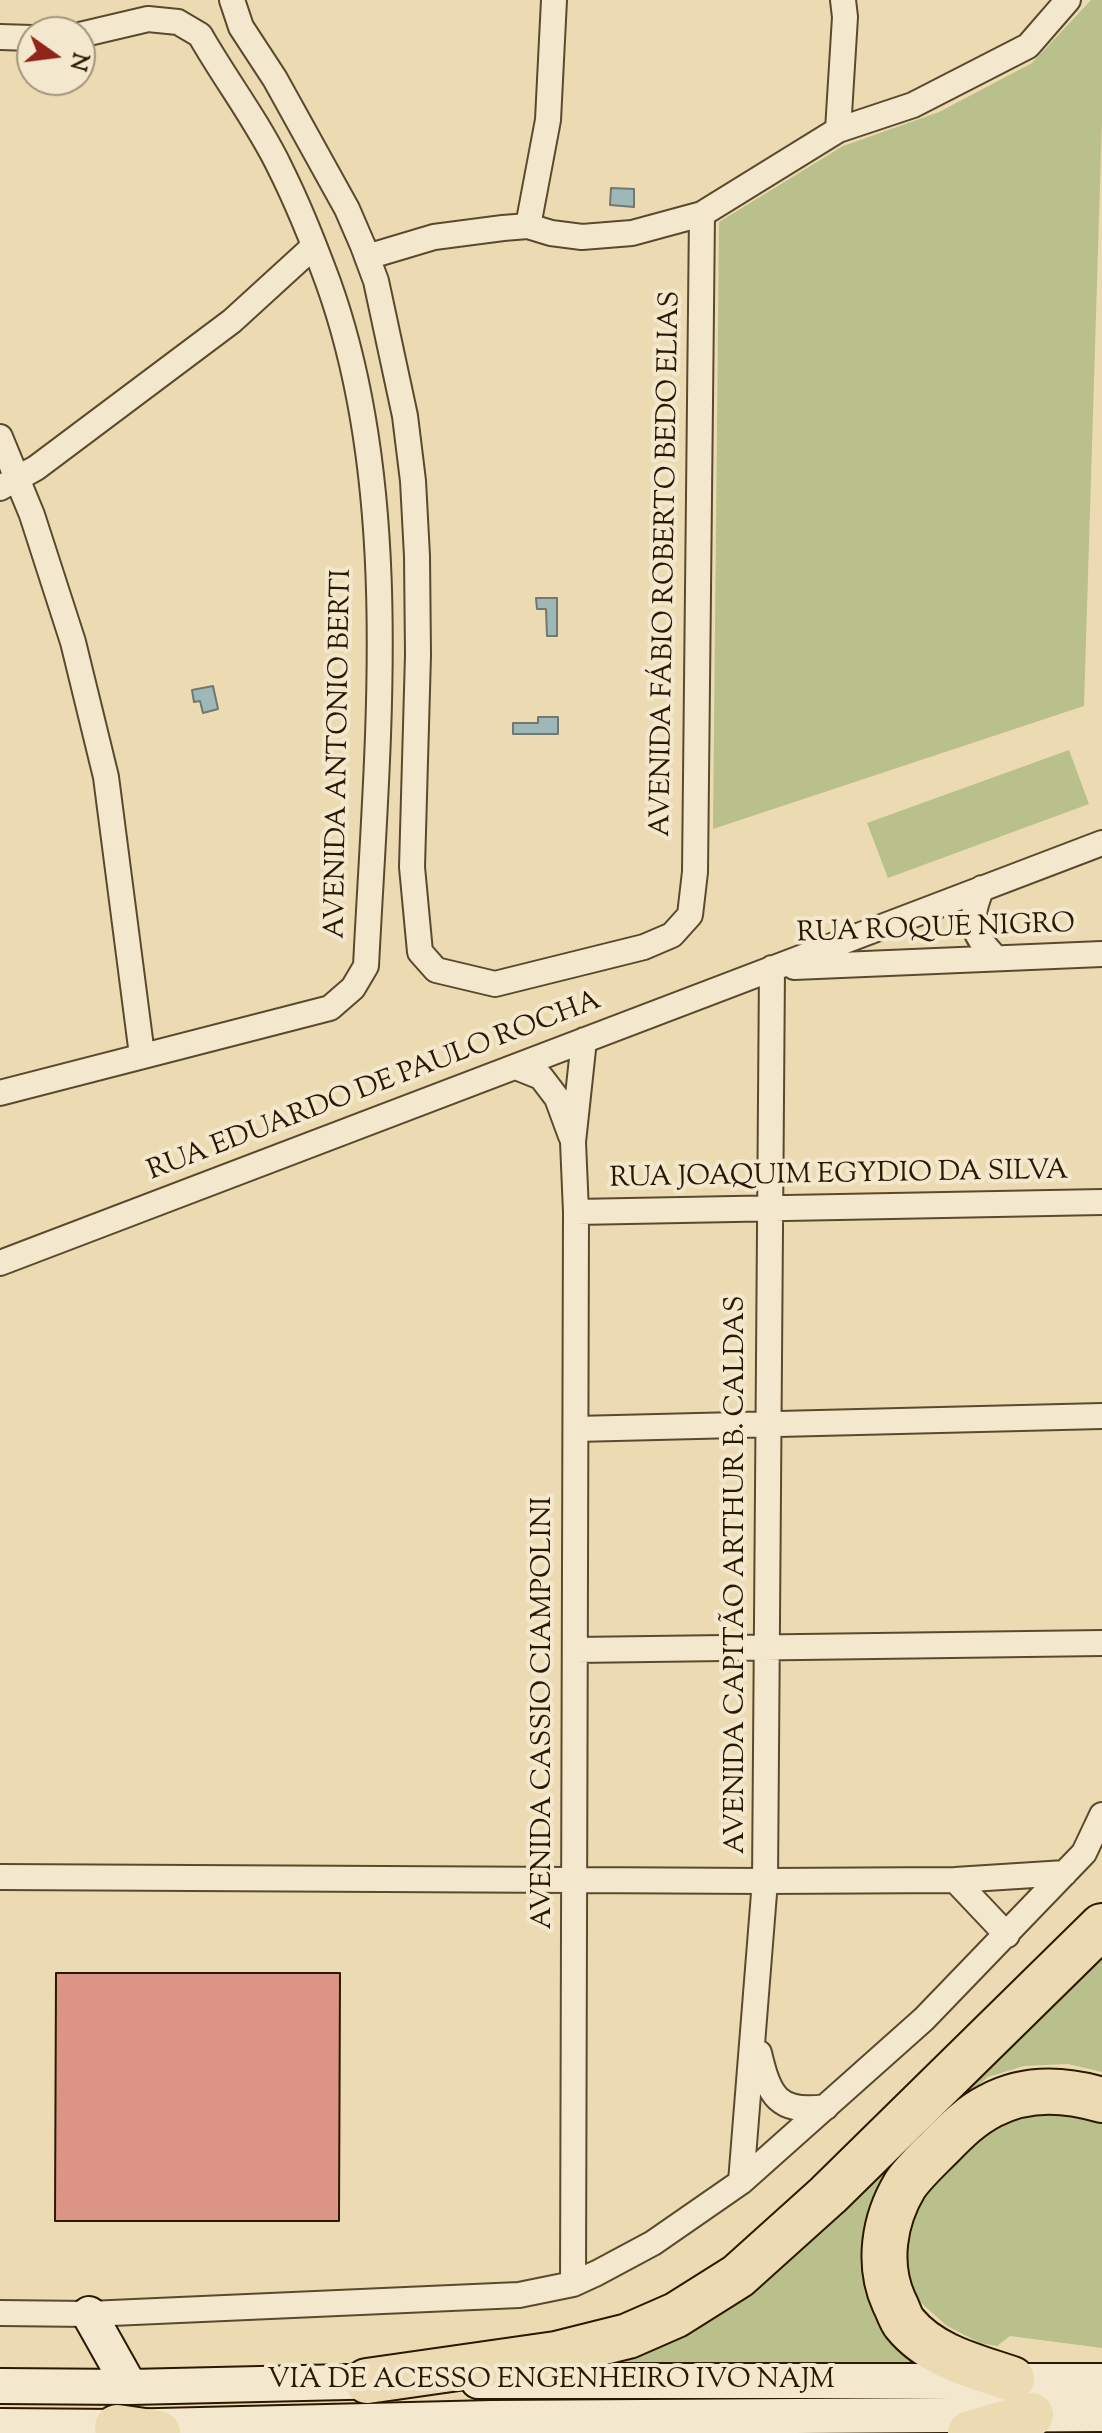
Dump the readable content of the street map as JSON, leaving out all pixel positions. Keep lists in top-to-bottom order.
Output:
{
  "streets": {
    "main road": ["VIA DE ACESSO ENGENHEIRO IVO NAJM"],
    "street": [
      "AVENIDA FÁBIO ROBERTO BEDO ELIAS",
      "AVENIDA ANTONIO BERTI",
      "RUA ROQUE NIGRO",
      "RUA EDUARDO DE PAULO ROCHA",
      "RUA JOAQUIM EGYDIO DA SILVA",
      "AVENIDA CAPITÃO ARTHUR B. CALDAS",
      "AVENIDA CASSIO CIAMPOLINI"
    ]
  },
  "crossings": [
    ["RUA ROQUE NIGRO", "RUA EDUARDO DE PAULO ROCHA"],
    ["RUA ROQUE NIGRO", "AVENIDA CAPITÃO ARTHUR B. CALDAS"],
    ["RUA EDUARDO DE PAULO ROCHA", "AVENIDA CAPITÃO ARTHUR B. CALDAS"],
    ["RUA JOAQUIM EGYDIO DA SILVA", "AVENIDA CAPITÃO ARTHUR B. CALDAS"],
    ["RUA JOAQUIM EGYDIO DA SILVA", "AVENIDA CASSIO CIAMPOLINI"]
  ],
  "north": "right"
}
